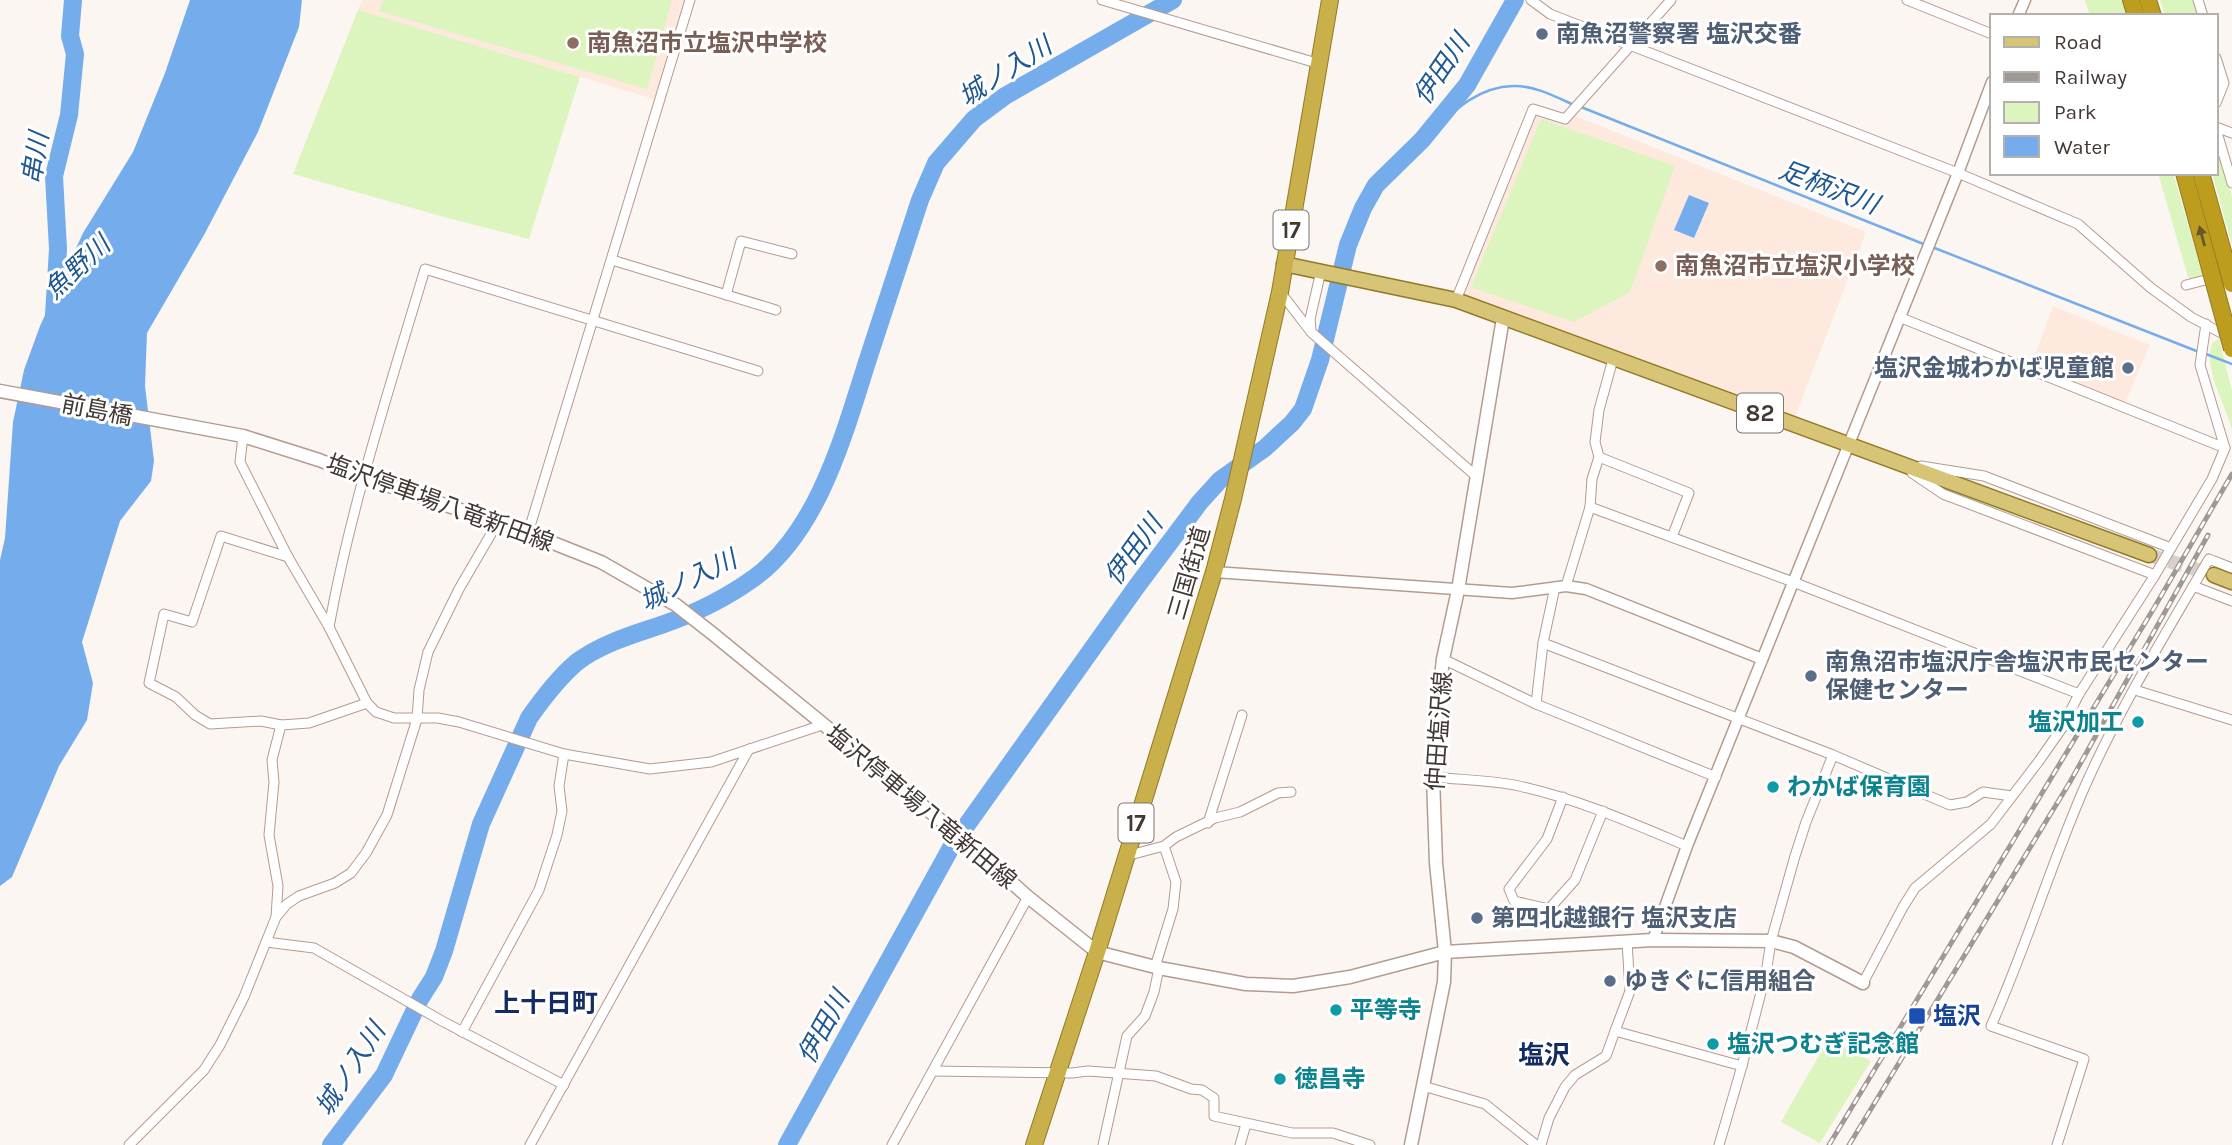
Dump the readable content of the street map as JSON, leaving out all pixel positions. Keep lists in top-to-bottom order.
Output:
{
  "streets": {
    "highway": ["17", "三国街道"],
    "main road": [
      "前島橋",
      "82",
      "塩沢停車場八竜新田線",
      "仲田塩沢線"
    ]
  },
  "crossings": [
    ["前島橋", "塩沢停車場八竜新田線"],
    ["82", "三国街道"],
    ["82", "仲田塩沢線"],
    ["塩沢停車場八竜新田線", "三国街道"]
  ],
  "districts": ["上十日町", "塩沢"],
  "water": [
    "伊田川",
    "城ノ入川",
    "串川",
    "足柄沢川",
    "魚野川"
  ],
  "places": {
    "other": [
      "南魚沼警察署 塩沢交番",
      "南魚沼市立塩沢中学校",
      "南魚沼市立塩沢小学校",
      "塩沢金城わかば児童館",
      "南魚沼市塩沢庁舎塩沢市民センター 保健センター",
      "塩沢加工",
      "わかば保育園",
      "第四北越銀行 塩沢支店",
      "ゆきぐに信用組合",
      "平等寺",
      "塩沢つむぎ記念館",
      "徳昌寺"
    ],
    "transit": ["塩沢"]
  },
  "legend": [
    "Road",
    "Railway",
    "Park",
    "Water"
  ]
}
